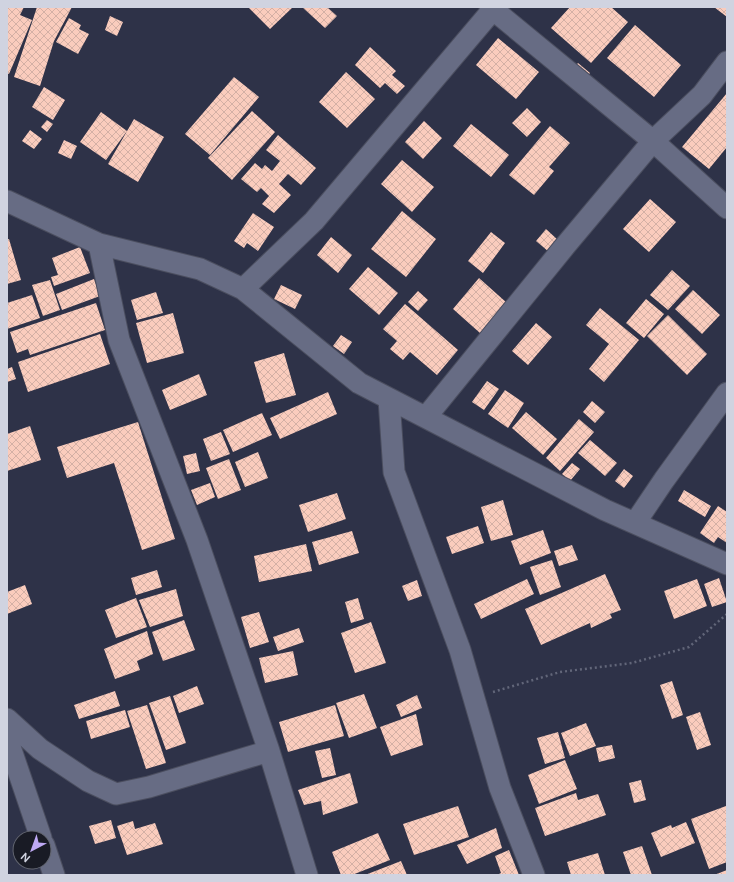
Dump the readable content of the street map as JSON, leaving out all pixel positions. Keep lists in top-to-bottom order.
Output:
{
  "north": "bottom left"
}
